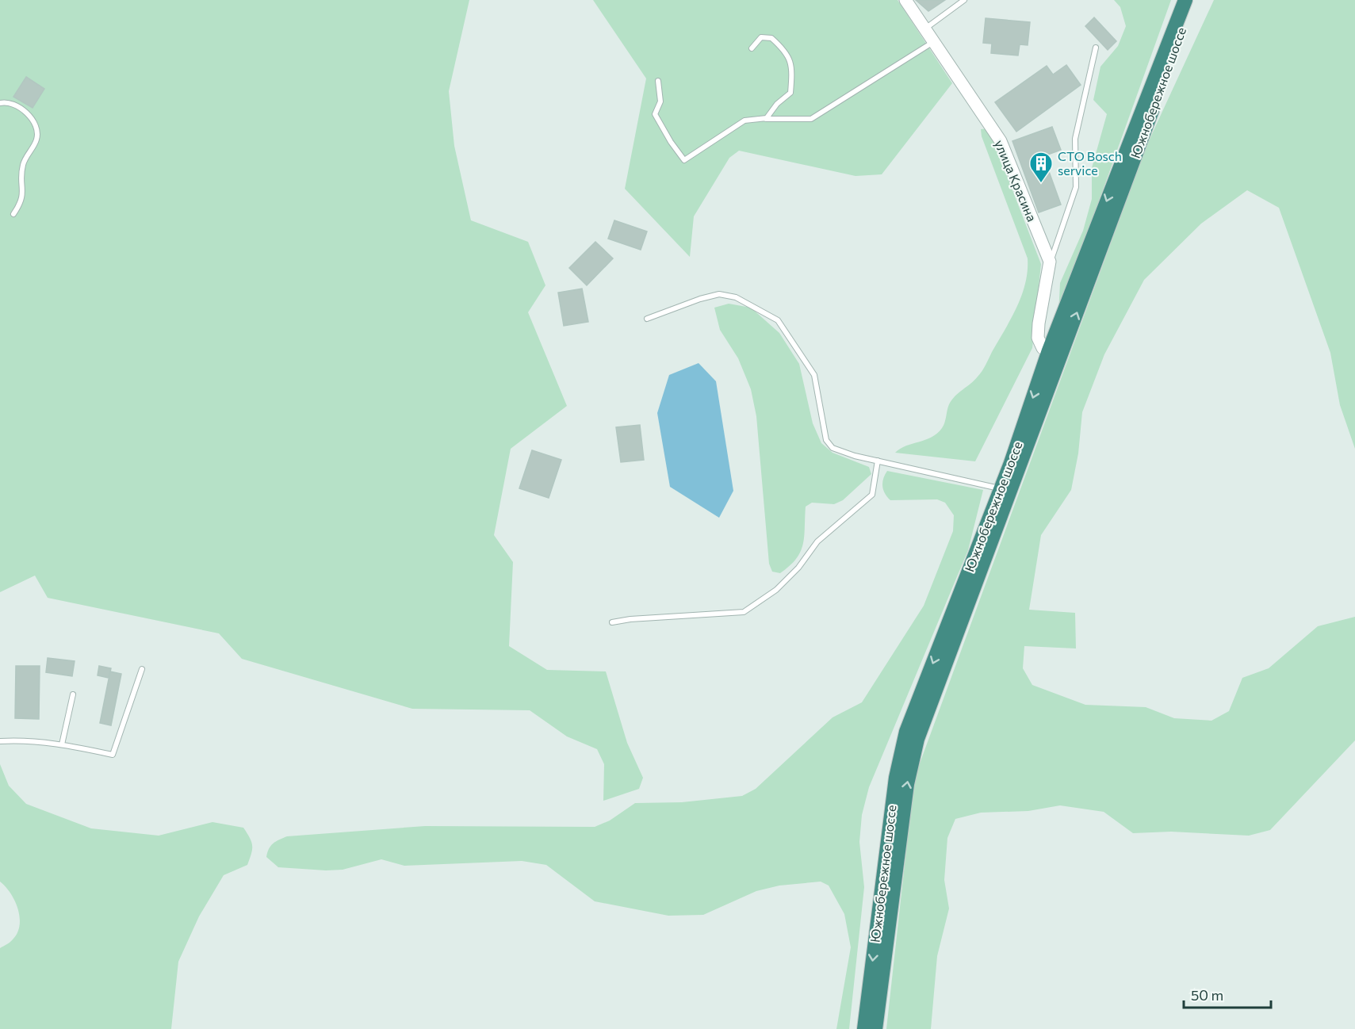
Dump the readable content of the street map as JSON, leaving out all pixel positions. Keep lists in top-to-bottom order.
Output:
{
  "streets": {
    "highway": ["Южнобережное шоссе"],
    "street": ["улица Красина"]
  },
  "places": {
    "building": ["СТО Bosch service"]
  },
  "scale_bar": "50 m"
}
